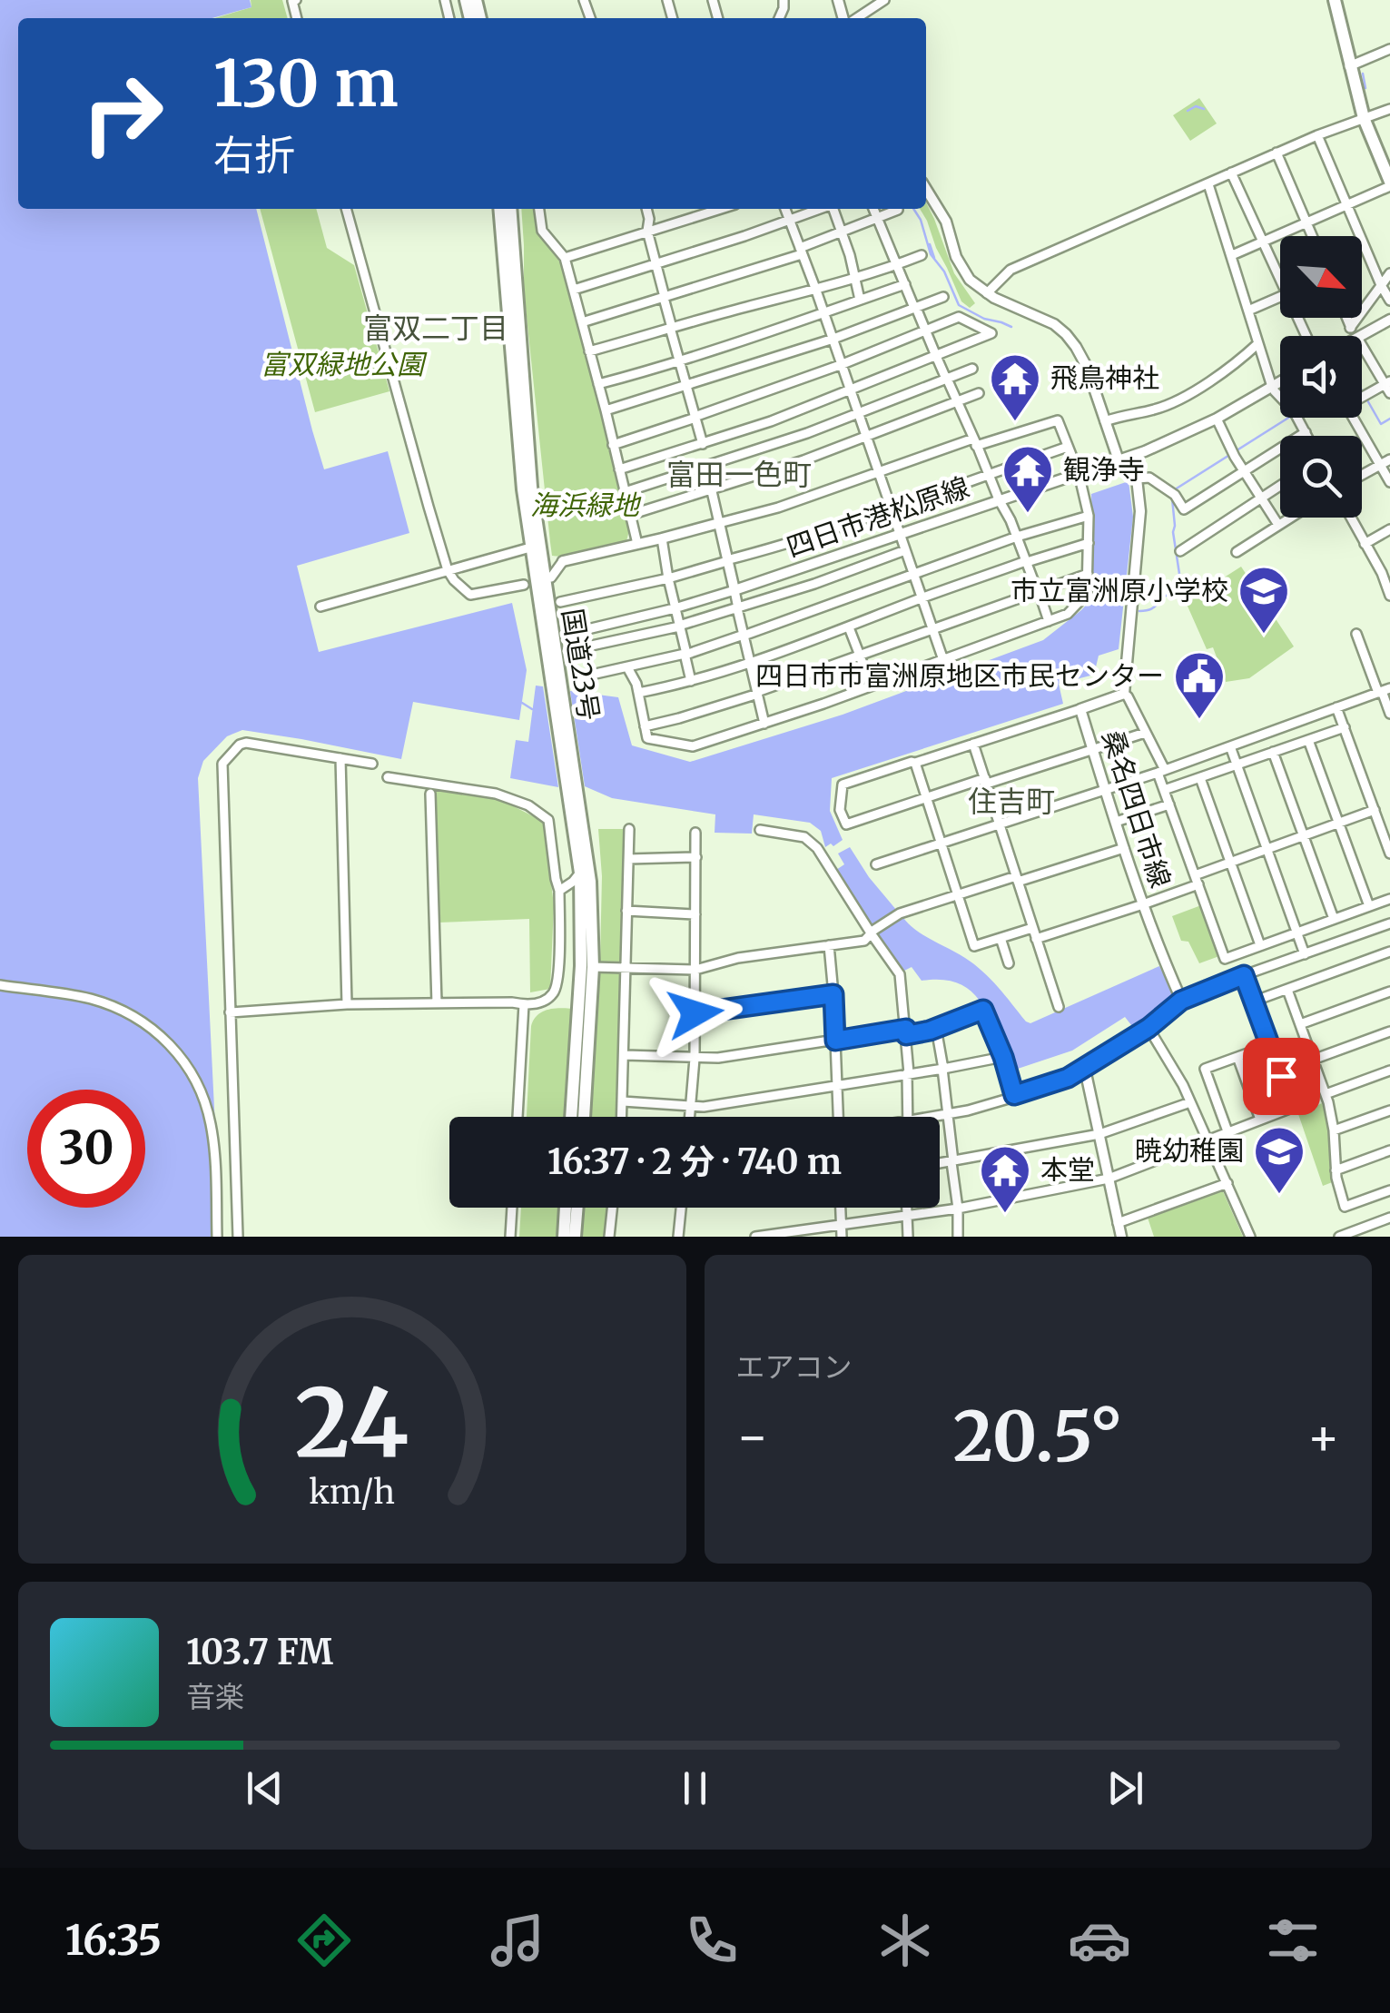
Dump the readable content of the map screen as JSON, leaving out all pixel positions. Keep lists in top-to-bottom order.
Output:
{
  "streets": {
    "highway": ["国道23号"],
    "main road": ["四日市港松原線", "桑名四日市線"]
  },
  "districts": ["富双二丁目", "富田一色町", "住吉町"],
  "parks": ["富双緑地公園", "海浜緑地"],
  "places": {
    "temple": ["飛鳥神社", "観浄寺", "本堂"],
    "school or university": ["市立富洲原小学校", "暁幼稚園"],
    "public building": ["四日市市富洲原地区市民センター"]
  },
  "north": "bottom right",
  "page": {
    "turn": ["130 m", "右折"],
    "limit": "30",
    "trip": "16:37 · 2 分 · 740 m",
    "tile": "エアコン",
    "heat": ["−", "20.5°", "+"],
    "song": ["103.7 FM", "音楽"],
    "tabs": "16:35",
    "gauge": ["24", "km/h"]
  }
}
